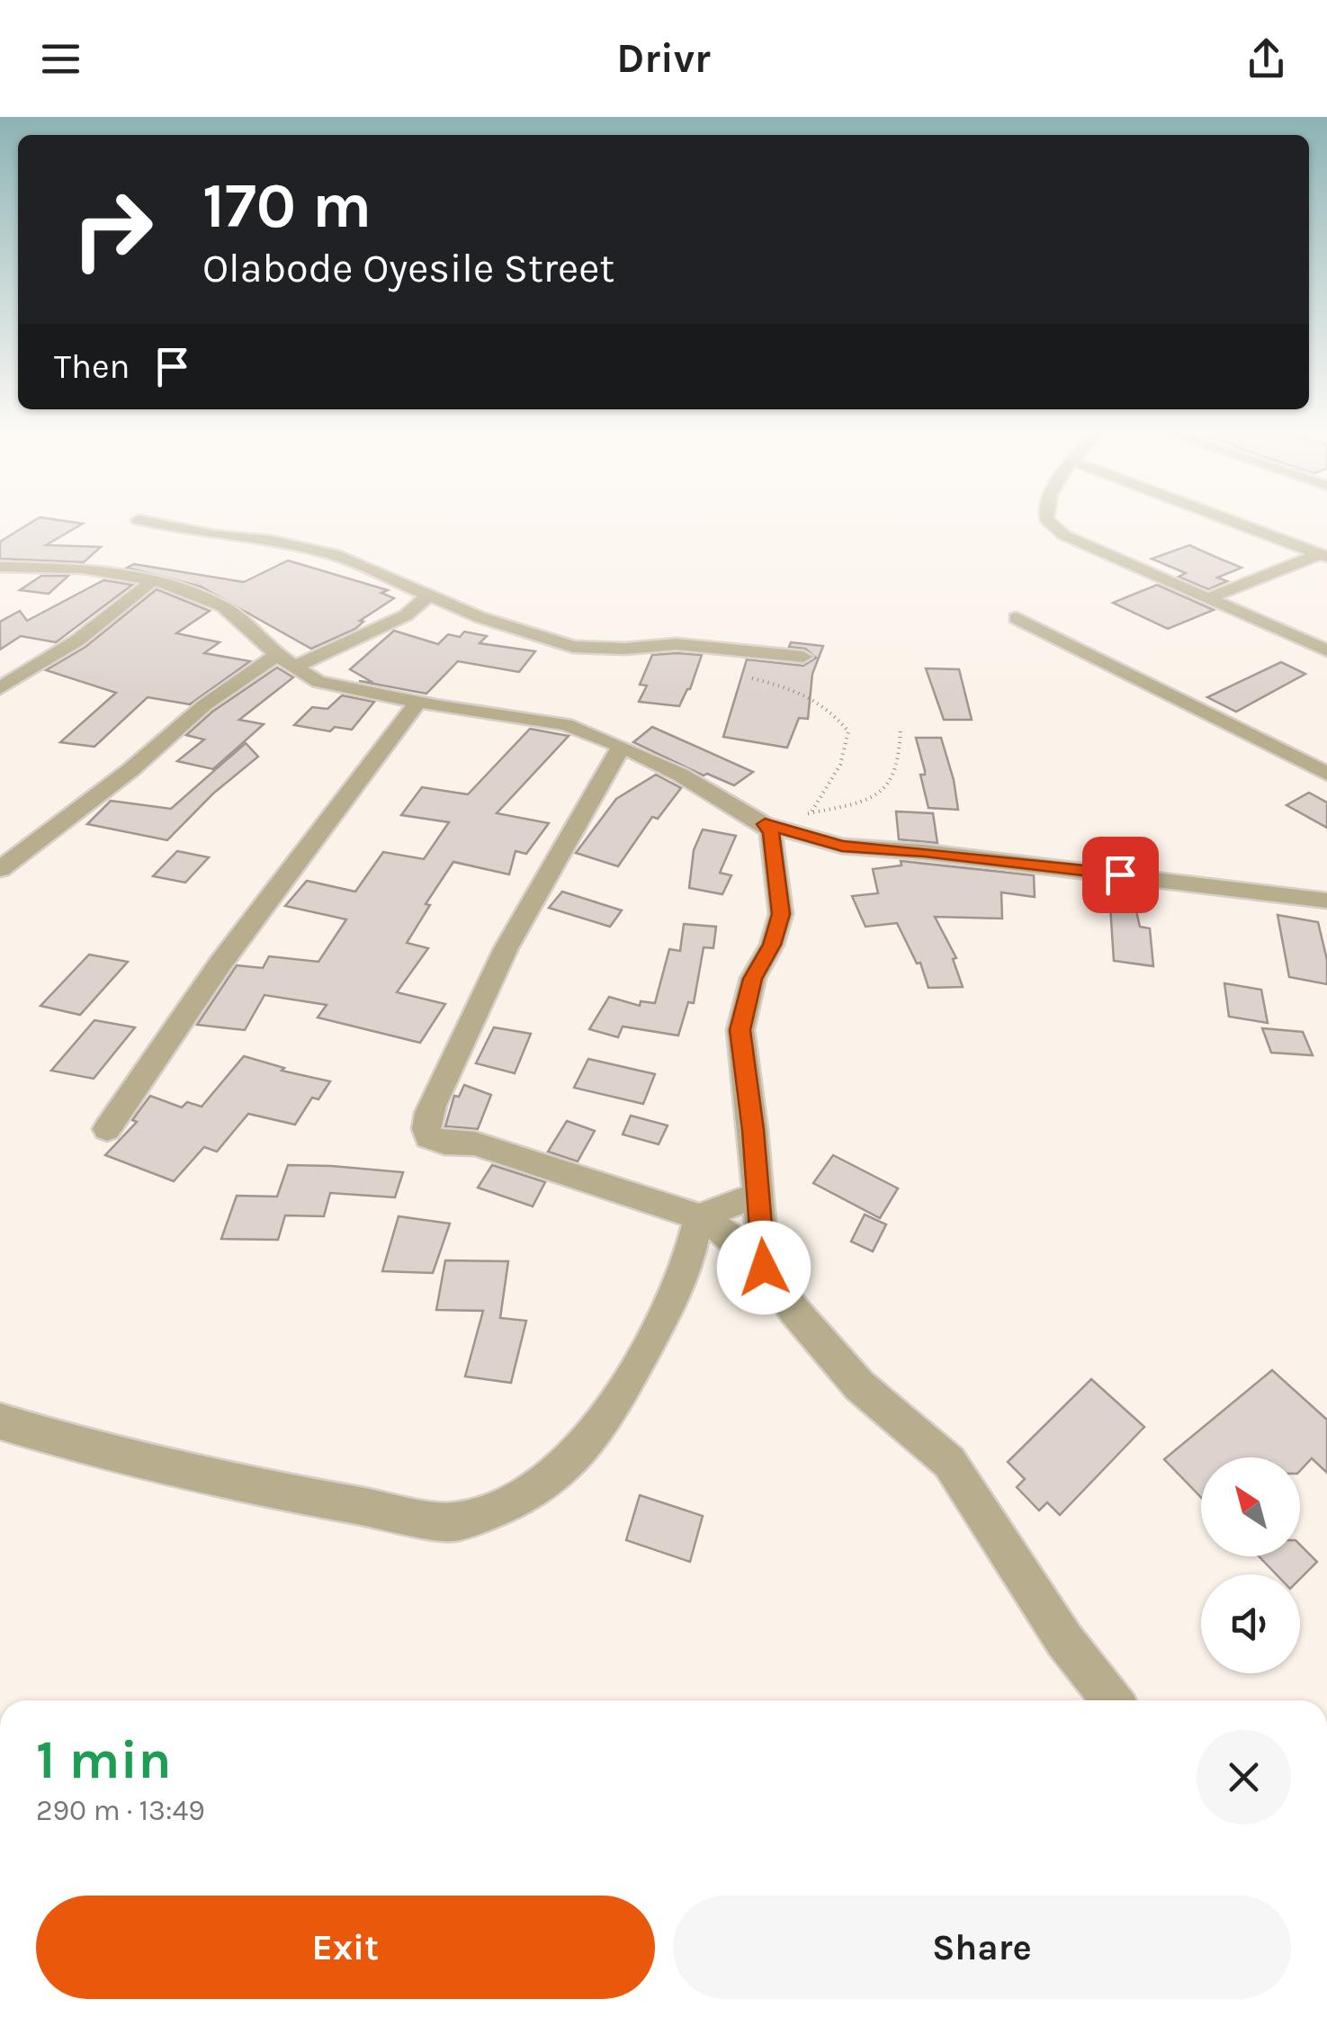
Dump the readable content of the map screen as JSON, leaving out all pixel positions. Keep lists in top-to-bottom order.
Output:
{
  "north": "top left",
  "page": {
    "header": "Drivr",
    "turn": ["170 m", "Olabode Oyesile Street"],
    "then": "Then",
    "heading": ["1 min", "290 m · 13:49"],
    "buttons": ["Exit", "Share"]
  }
}
